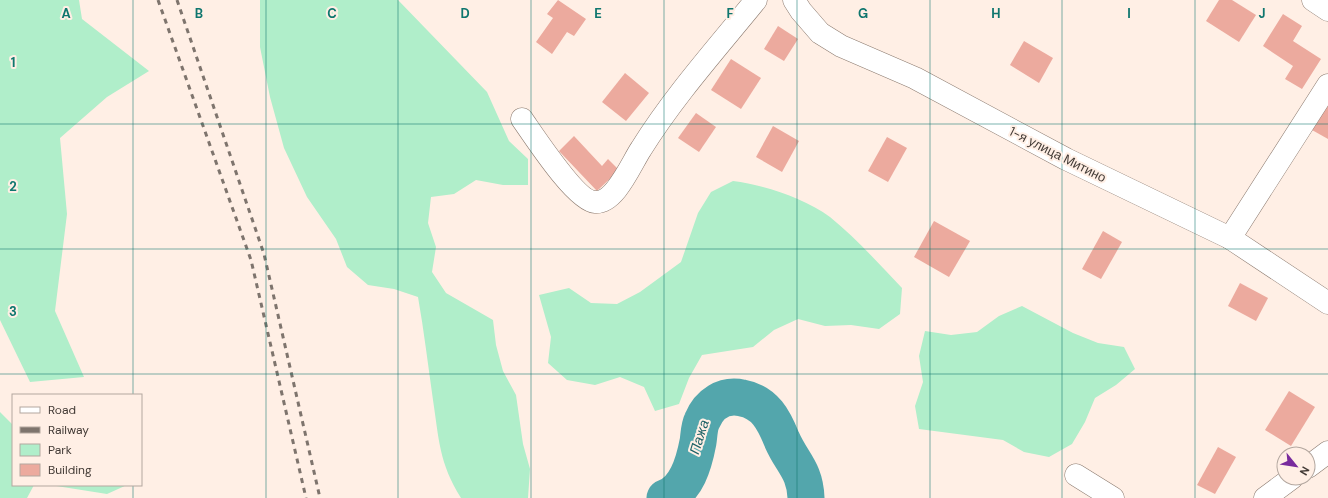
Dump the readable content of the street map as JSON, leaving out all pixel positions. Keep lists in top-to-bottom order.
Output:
{
  "streets": {
    "street": ["1-я улица Митино"]
  },
  "water": ["Пажа"],
  "legend": [
    "Road",
    "Railway",
    "Park",
    "Building"
  ],
  "north": "bottom right",
  "grid": {
    "columns": [
      "A",
      "B",
      "C",
      "D",
      "E",
      "F",
      "G",
      "H",
      "I",
      "J"
    ],
    "rows": ["1", "2", "3"]
  }
}
